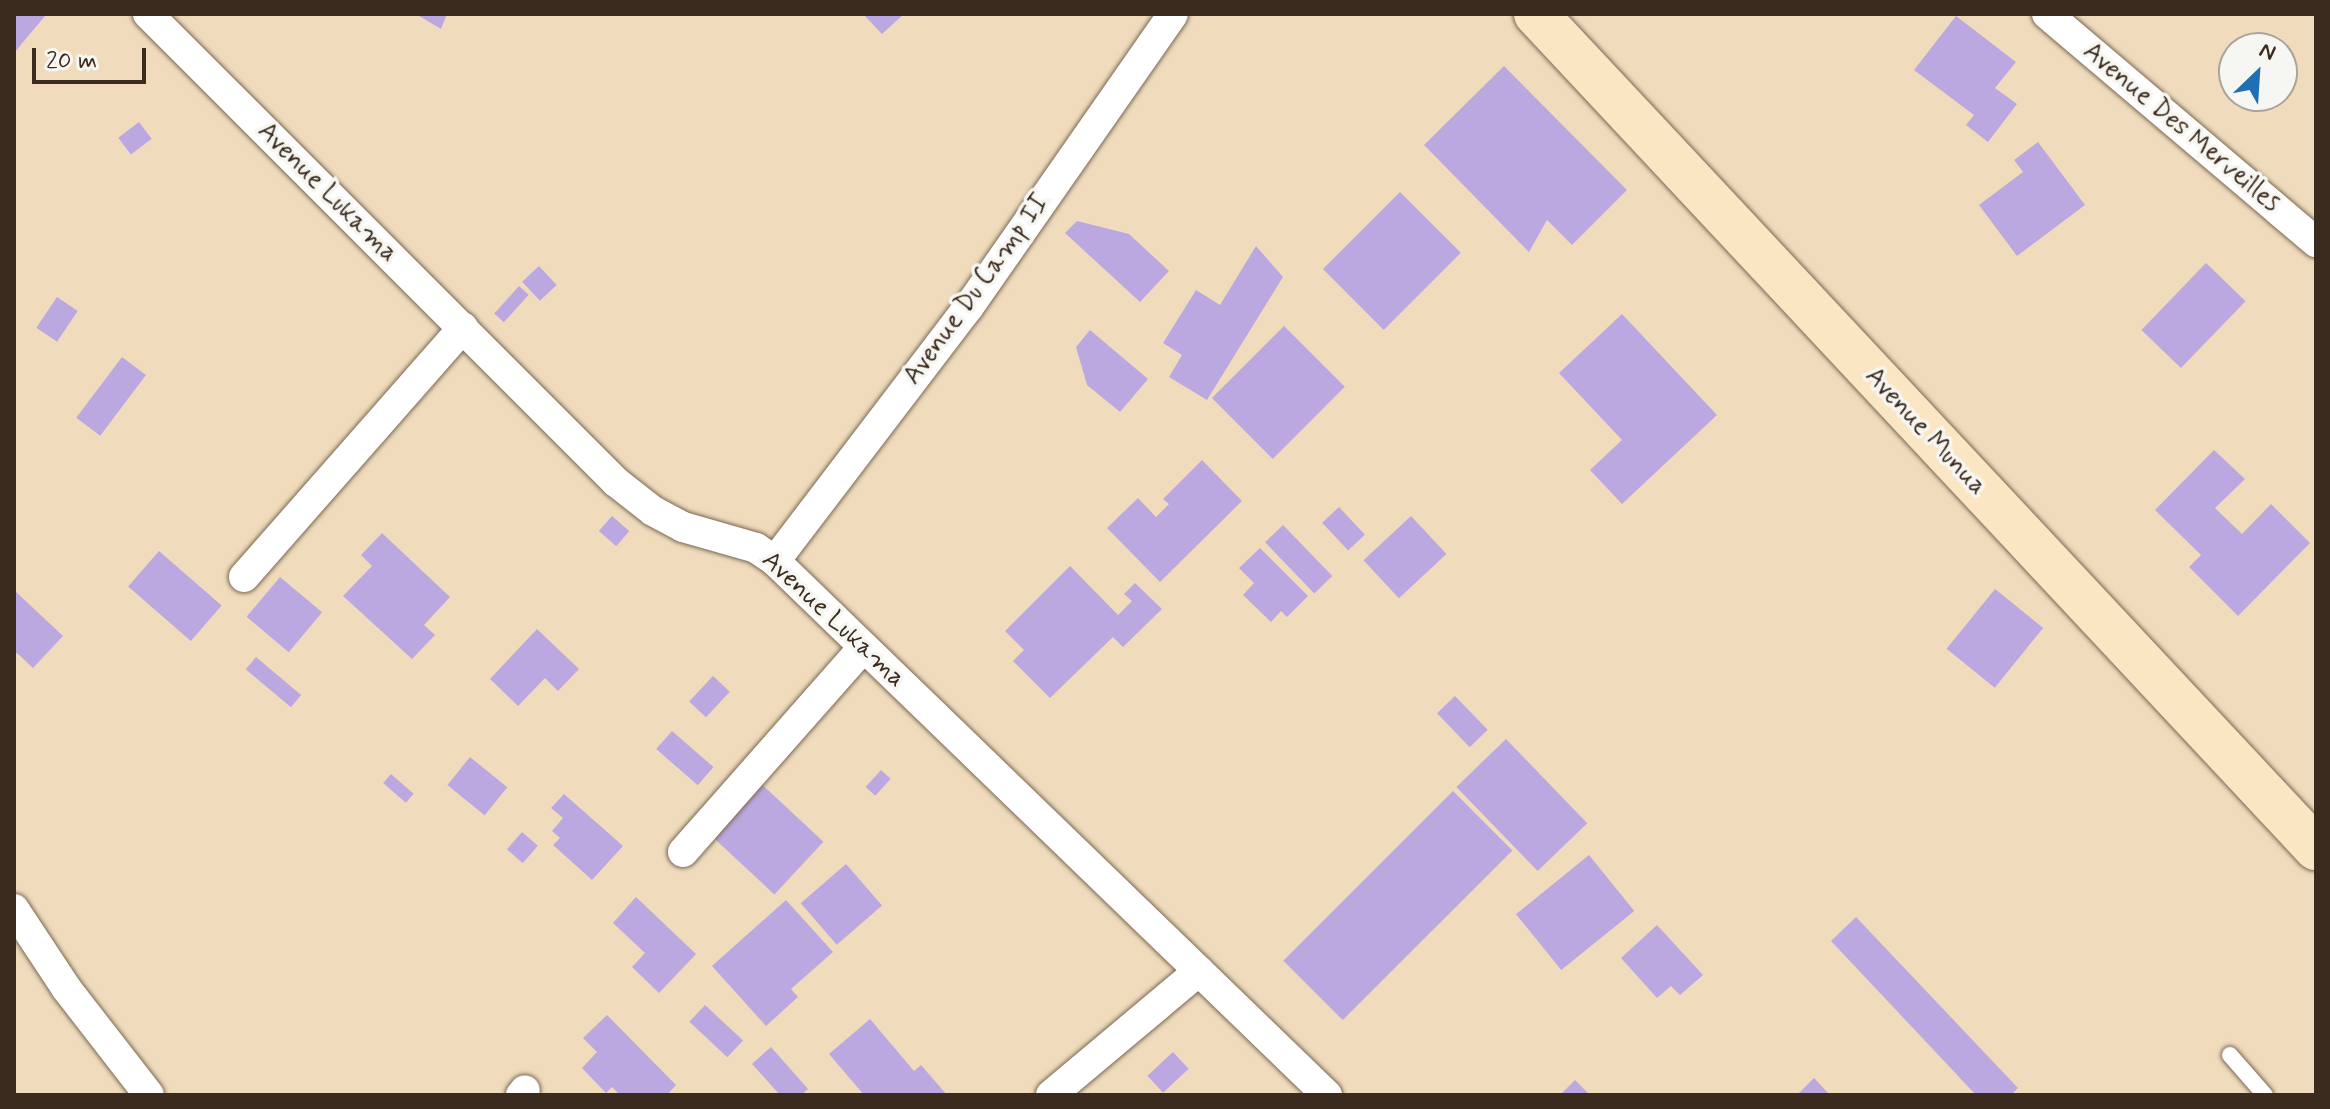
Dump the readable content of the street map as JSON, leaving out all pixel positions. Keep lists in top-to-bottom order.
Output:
{
  "streets": {
    "main road": ["Avenue Munua"],
    "street": ["Avenue Des Merveilles", "Avenue Lukama", "Avenue Du Camp II"]
  },
  "crossings": [
    ["Avenue Lukama", "Avenue Du Camp II"]
  ],
  "scale_bar": "20 m",
  "north": "top right"
}
